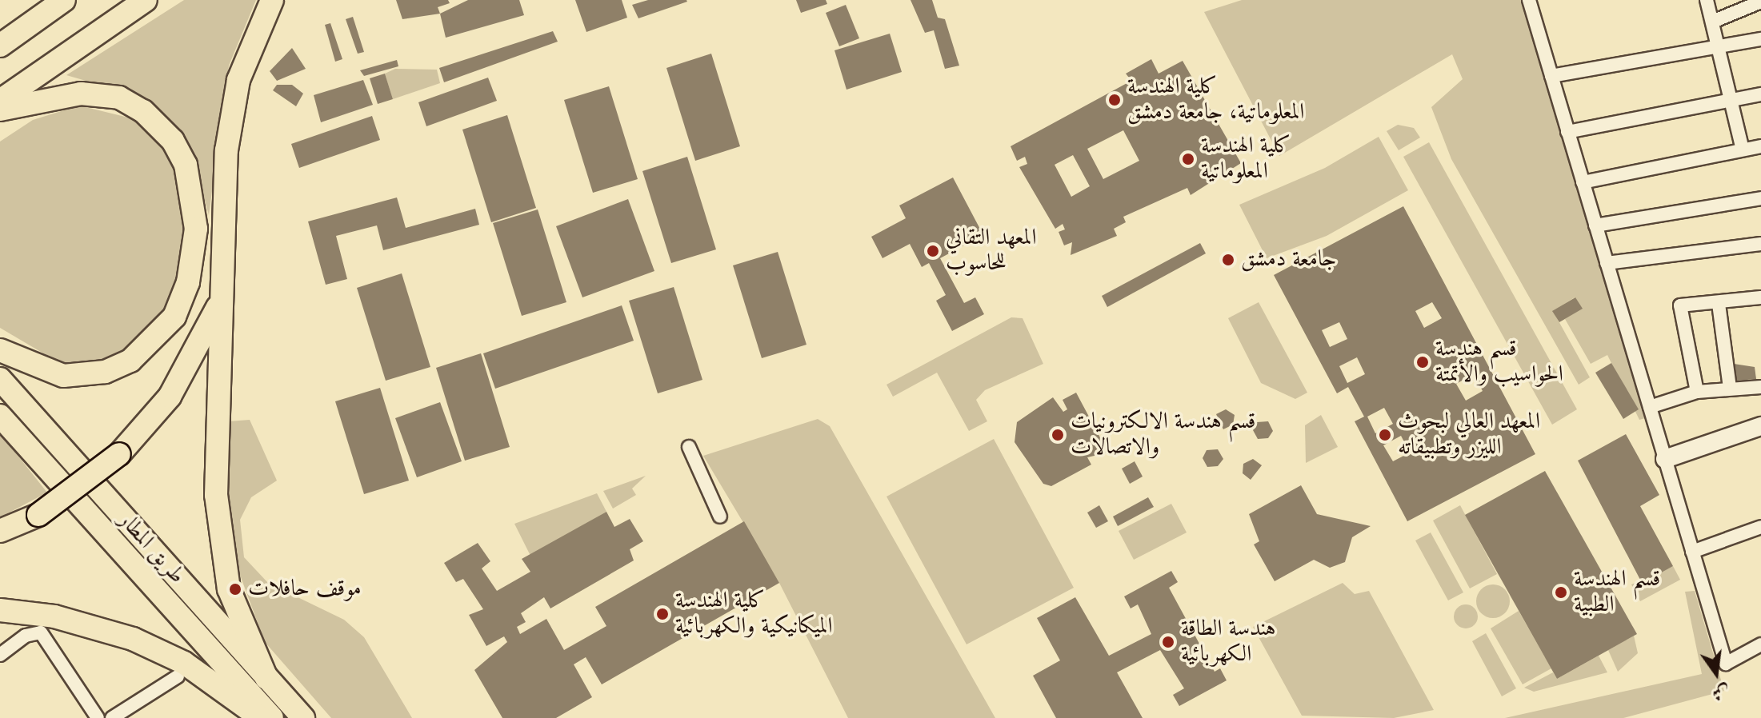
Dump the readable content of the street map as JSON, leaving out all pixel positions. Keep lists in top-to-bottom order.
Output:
{
  "streets": {
    "highway": ["طريق المطار"]
  },
  "places": [
    "كلية الهندسة المعلوماتية، جامعة دمشق",
    "كلية الهندسة المعلوماتية",
    "المعهد التقاني للحاسوب",
    "جامعة دمشق",
    "قسم هندسة الحواسيب والأتمتة",
    "قسم هندسة الالكترونيات والاتصالات",
    "المعهد العالي لبحوث الليزر وتطبيقاته",
    "موقف حافلات",
    "قسم الهندسة الطبية",
    "كلية الهندسة الميكانيكية والكهربائية",
    "هندسة الطاقة الكهربائية"
  ],
  "north": "bottom"
}
